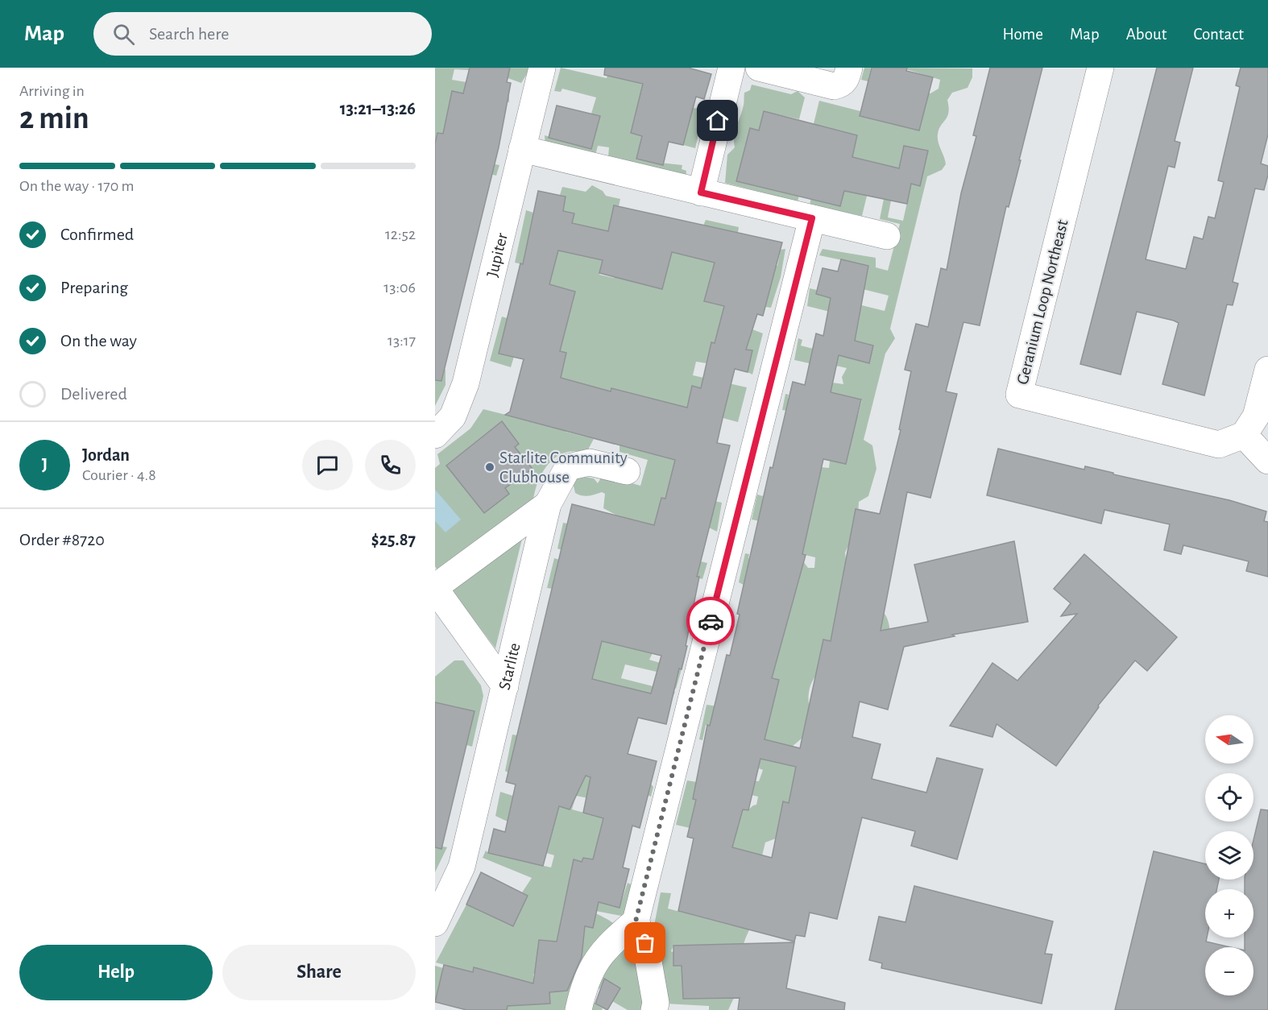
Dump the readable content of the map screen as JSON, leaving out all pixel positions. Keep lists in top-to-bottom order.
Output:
{
  "streets": {
    "street": ["Jupiter", "Geranium Loop Northeast", "Starlite"]
  },
  "places": ["Starlite Community Clubhouse"],
  "north": "left",
  "page": {
    "header": "Map",
    "search": "Search here",
    "nav": [
      "Home",
      "Map",
      "About",
      "Contact"
    ],
    "heading": ["2 min", "Arriving in", "13:21–13:26"],
    "panel": [
      "Jordan",
      "Courier · 4.8",
      "Order #8720",
      "$25.87"
    ],
    "bar": "On the way · 170 m",
    "list": [
      ["Confirmed", "12:52"],
      ["Preparing", "13:06"],
      ["On the way", "13:17"],
      "Delivered"
    ],
    "round": "J",
    "map_buttons": ["+", "−"],
    "buttons": ["Help", "Share"]
  }
}
